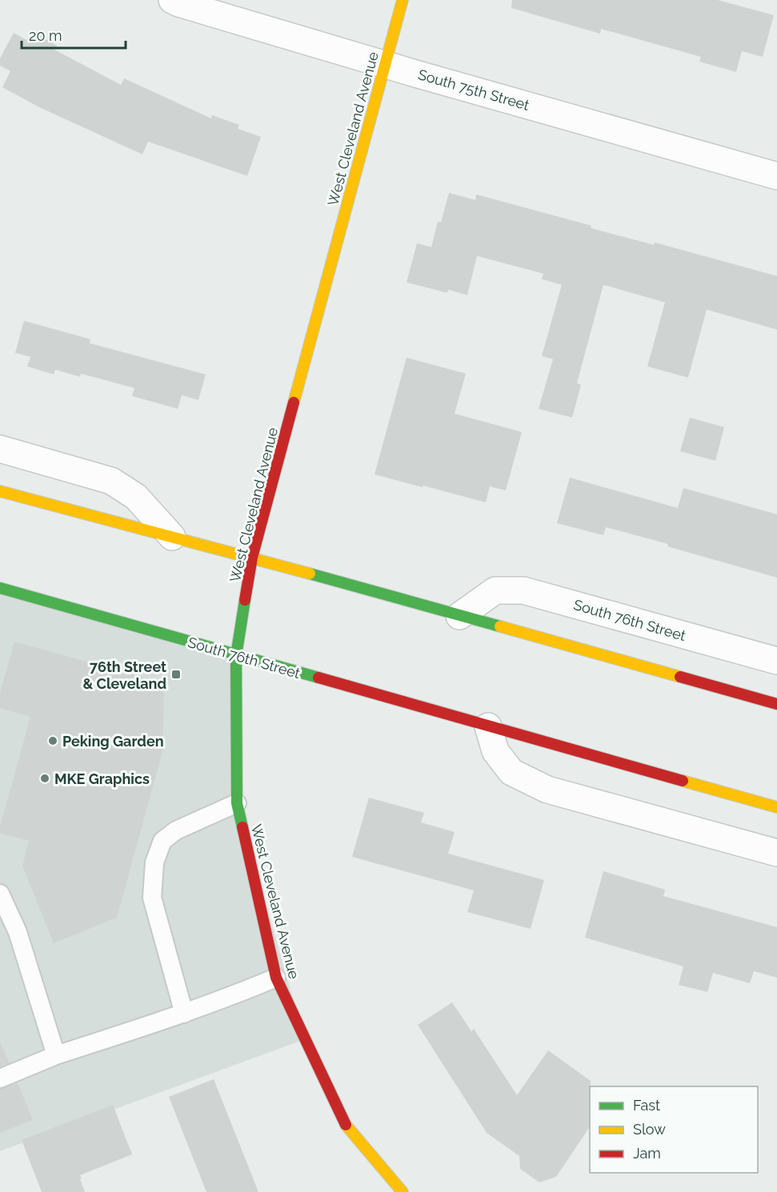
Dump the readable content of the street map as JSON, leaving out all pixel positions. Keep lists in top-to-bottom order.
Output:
{
  "streets": {
    "main road": ["West Cleveland Avenue", "South 76th Street"],
    "street": ["South 75th Street"]
  },
  "crossings": [
    ["South 75th Street", "West Cleveland Avenue"],
    ["West Cleveland Avenue", "South 76th Street"]
  ],
  "places": {
    "transit": ["76th Street & Cleveland"],
    "other": ["Peking Garden", "MKE Graphics"]
  },
  "legend": ["Fast", "Slow", "Jam"],
  "scale_bar": "20 m"
}
